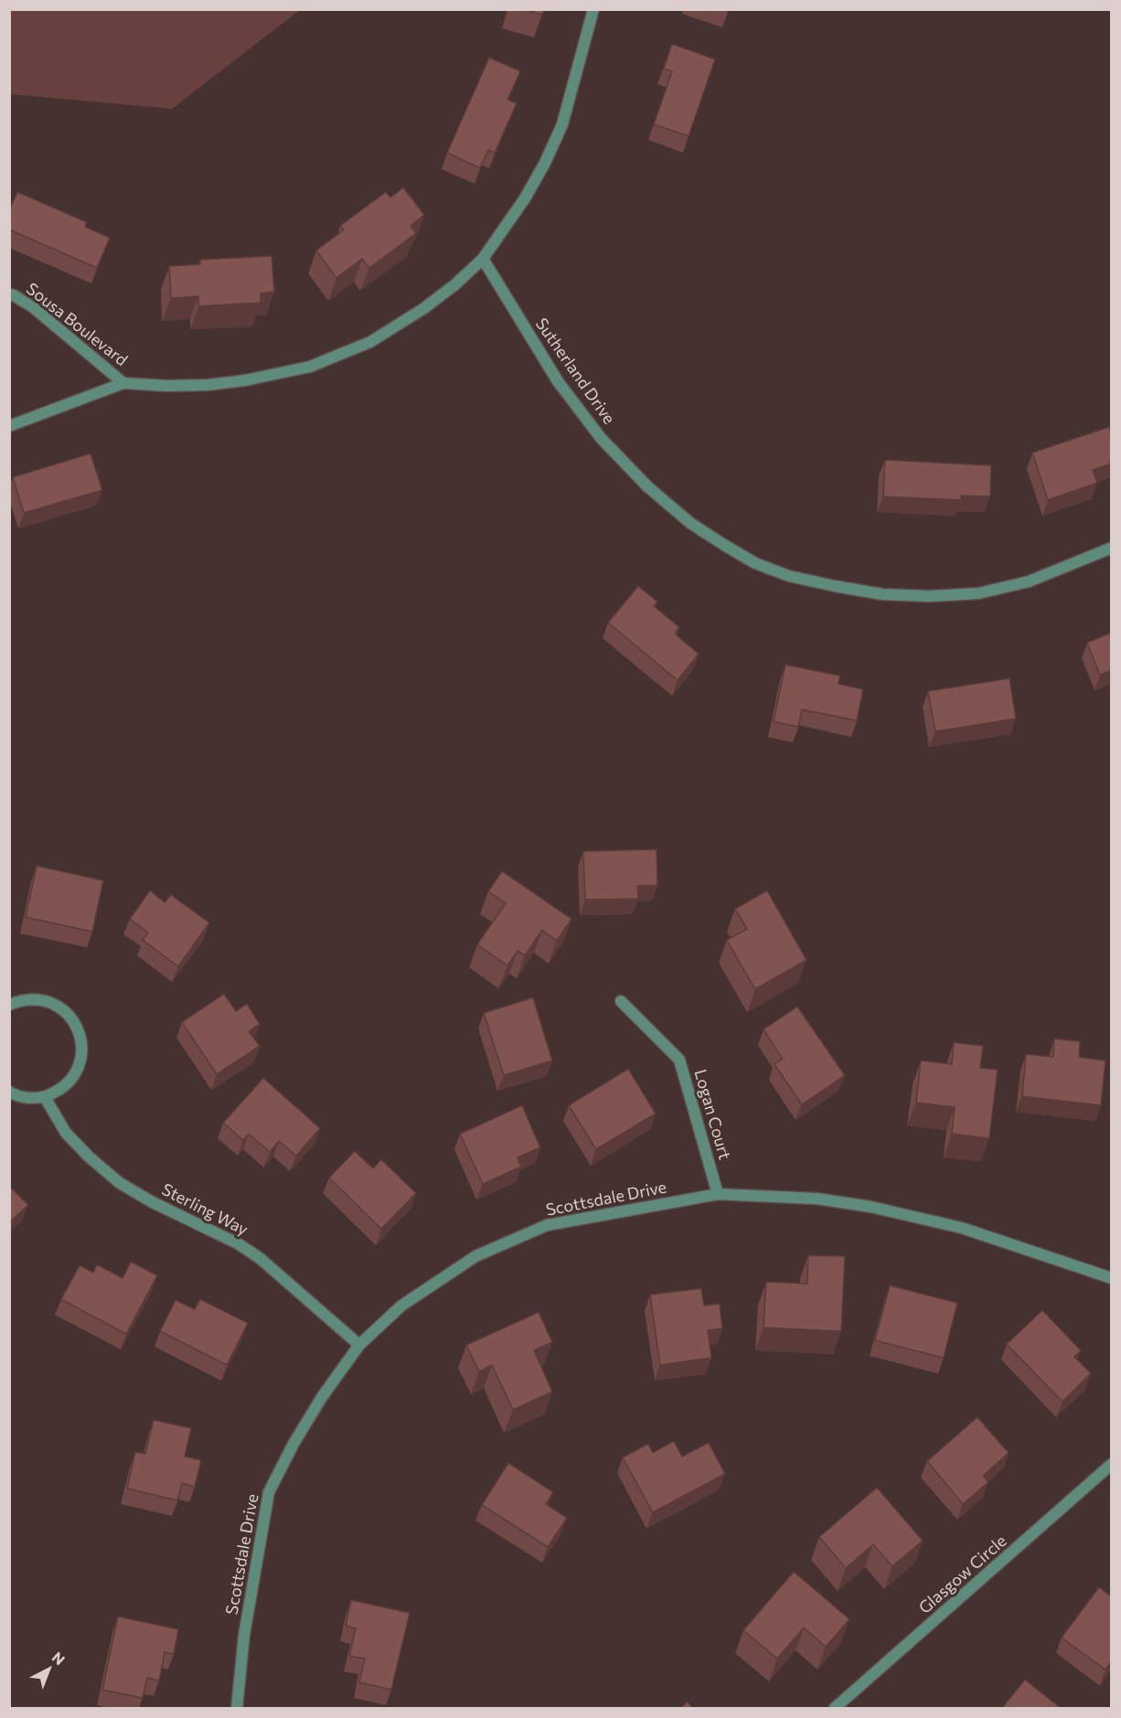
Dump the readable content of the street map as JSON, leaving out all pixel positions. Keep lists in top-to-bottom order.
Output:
{
  "streets": {
    "street": [
      "Sousa Boulevard",
      "Sutherland Drive",
      "Logan Court",
      "Scottsdale Drive",
      "Sterling Way",
      "Glasgow Circle"
    ]
  },
  "crossings": [
    ["Sousa Boulevard", "Sutherland Drive"],
    ["Logan Court", "Scottsdale Drive"],
    ["Scottsdale Drive", "Sterling Way"]
  ],
  "north": "top right"
}
